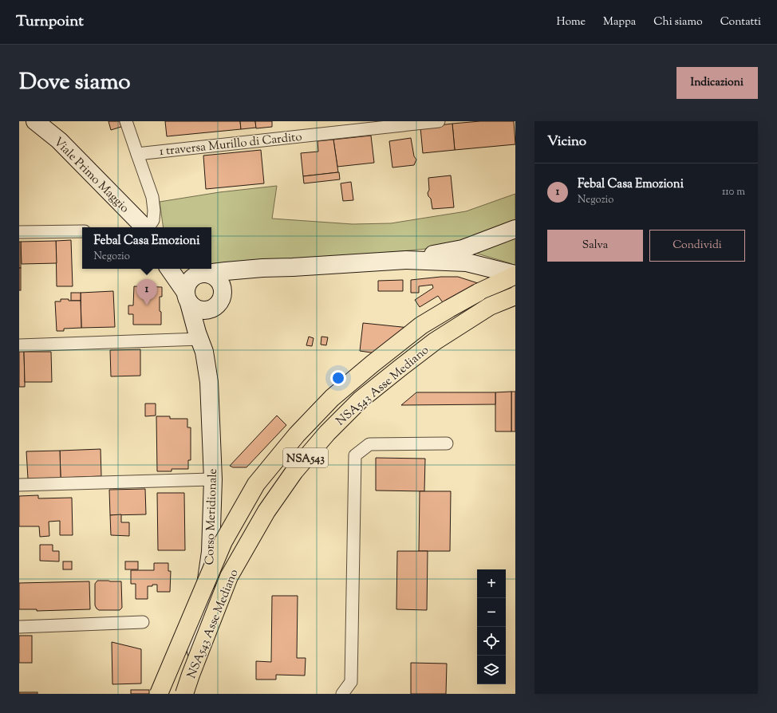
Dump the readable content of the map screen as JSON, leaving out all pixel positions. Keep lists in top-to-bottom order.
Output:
{
  "streets": {
    "highway": ["NSA543 Asse Mediano", "NSA543"],
    "street": ["1 traversa Murillo di Cardito", "Viale Primo Maggio", "Corso Meridionale"]
  },
  "page": {
    "header": "Turnpoint",
    "nav": [
      "Home",
      "Mappa",
      "Chi siamo",
      "Contatti"
    ],
    "title": "Dove siamo",
    "buttons": [
      "Indicazioni",
      ["Salva", "Condividi"]
    ],
    "heading": "Vicino",
    "list": [
      {
        "mark": "1",
        "name": "Febal Casa Emozioni",
        "note": "Negozio",
        "value": "110 m"
      }
    ],
    "popup": ["Febal Casa Emozioni", "Negozio"],
    "pins": "1",
    "map_buttons": ["+", "−"]
  }
}
